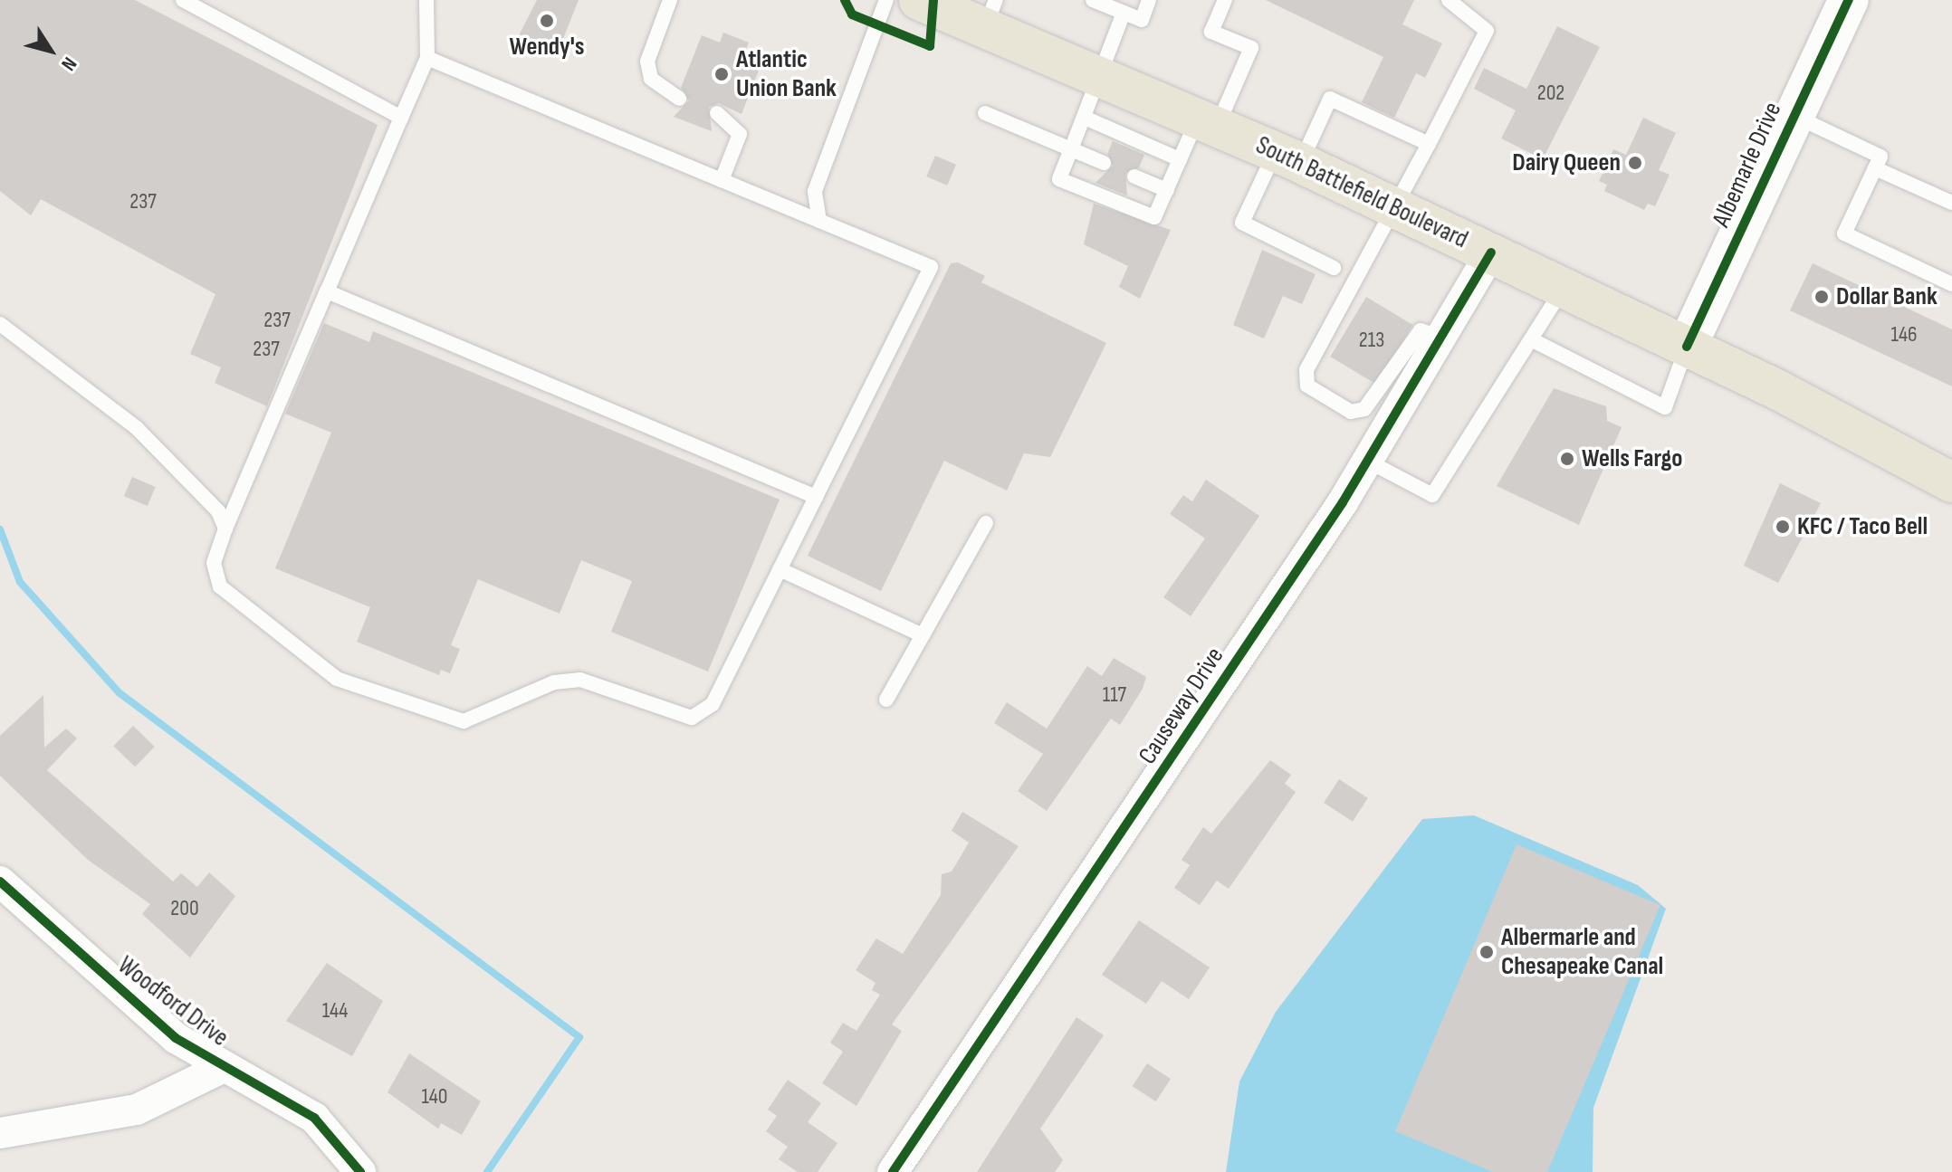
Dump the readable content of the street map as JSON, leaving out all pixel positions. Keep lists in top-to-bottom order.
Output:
{
  "streets": {
    "main road": ["South Battlefield Boulevard"],
    "street": ["Albemarle Drive", "Causeway Drive", "Woodford Drive"]
  },
  "crossings": [
    ["Albemarle Drive", "South Battlefield Boulevard"],
    ["South Battlefield Boulevard", "Causeway Drive"]
  ],
  "places": [
    "Wendy's",
    "Atlantic Union Bank",
    "Dairy Queen",
    "Dollar Bank",
    "Wells Fargo",
    "KFC / Taco Bell",
    "Albermarle and Chesapeake Canal"
  ],
  "house_numbers": [
    "202",
    "237",
    "237",
    "146",
    "213",
    "237",
    "117",
    "200",
    "144",
    "140"
  ],
  "north": "bottom right"
}
